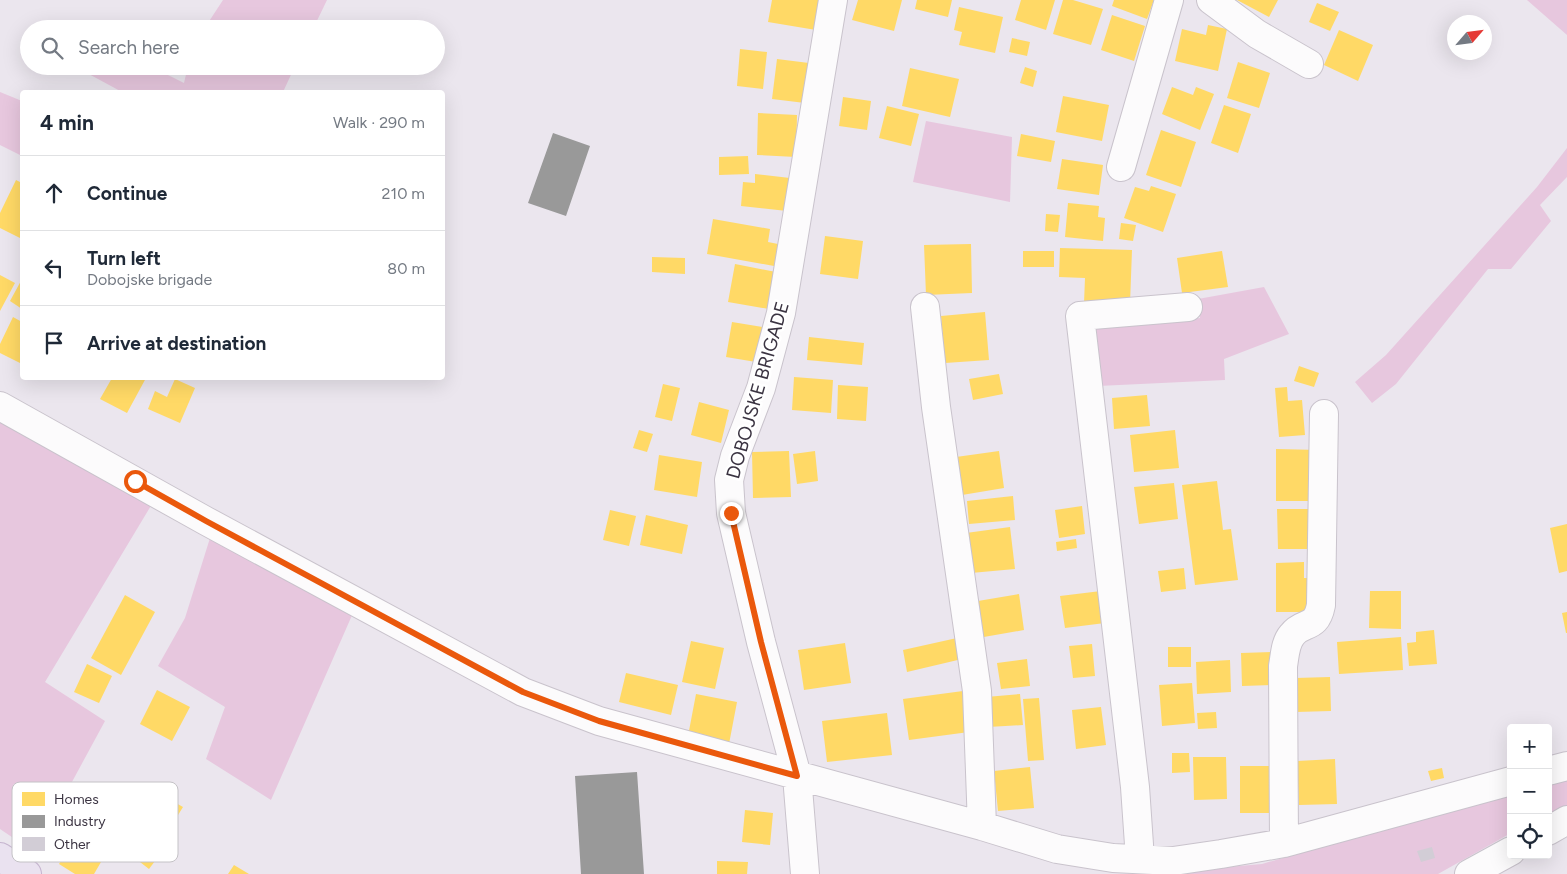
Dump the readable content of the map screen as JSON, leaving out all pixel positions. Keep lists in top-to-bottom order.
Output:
{
  "streets": {
    "street": ["DOBOJSKE BRIGADE"]
  },
  "legend": ["Homes", "Industry", "Other"],
  "north": "top right",
  "page": {
    "search": "Search here",
    "heading": ["4 min", "Walk · 290 m"],
    "list": [
      ["Continue", "210 m"],
      ["Turn left", "Dobojske brigade", "80 m"],
      "Arrive at destination"
    ],
    "map_buttons": ["+", "−"]
  }
}
